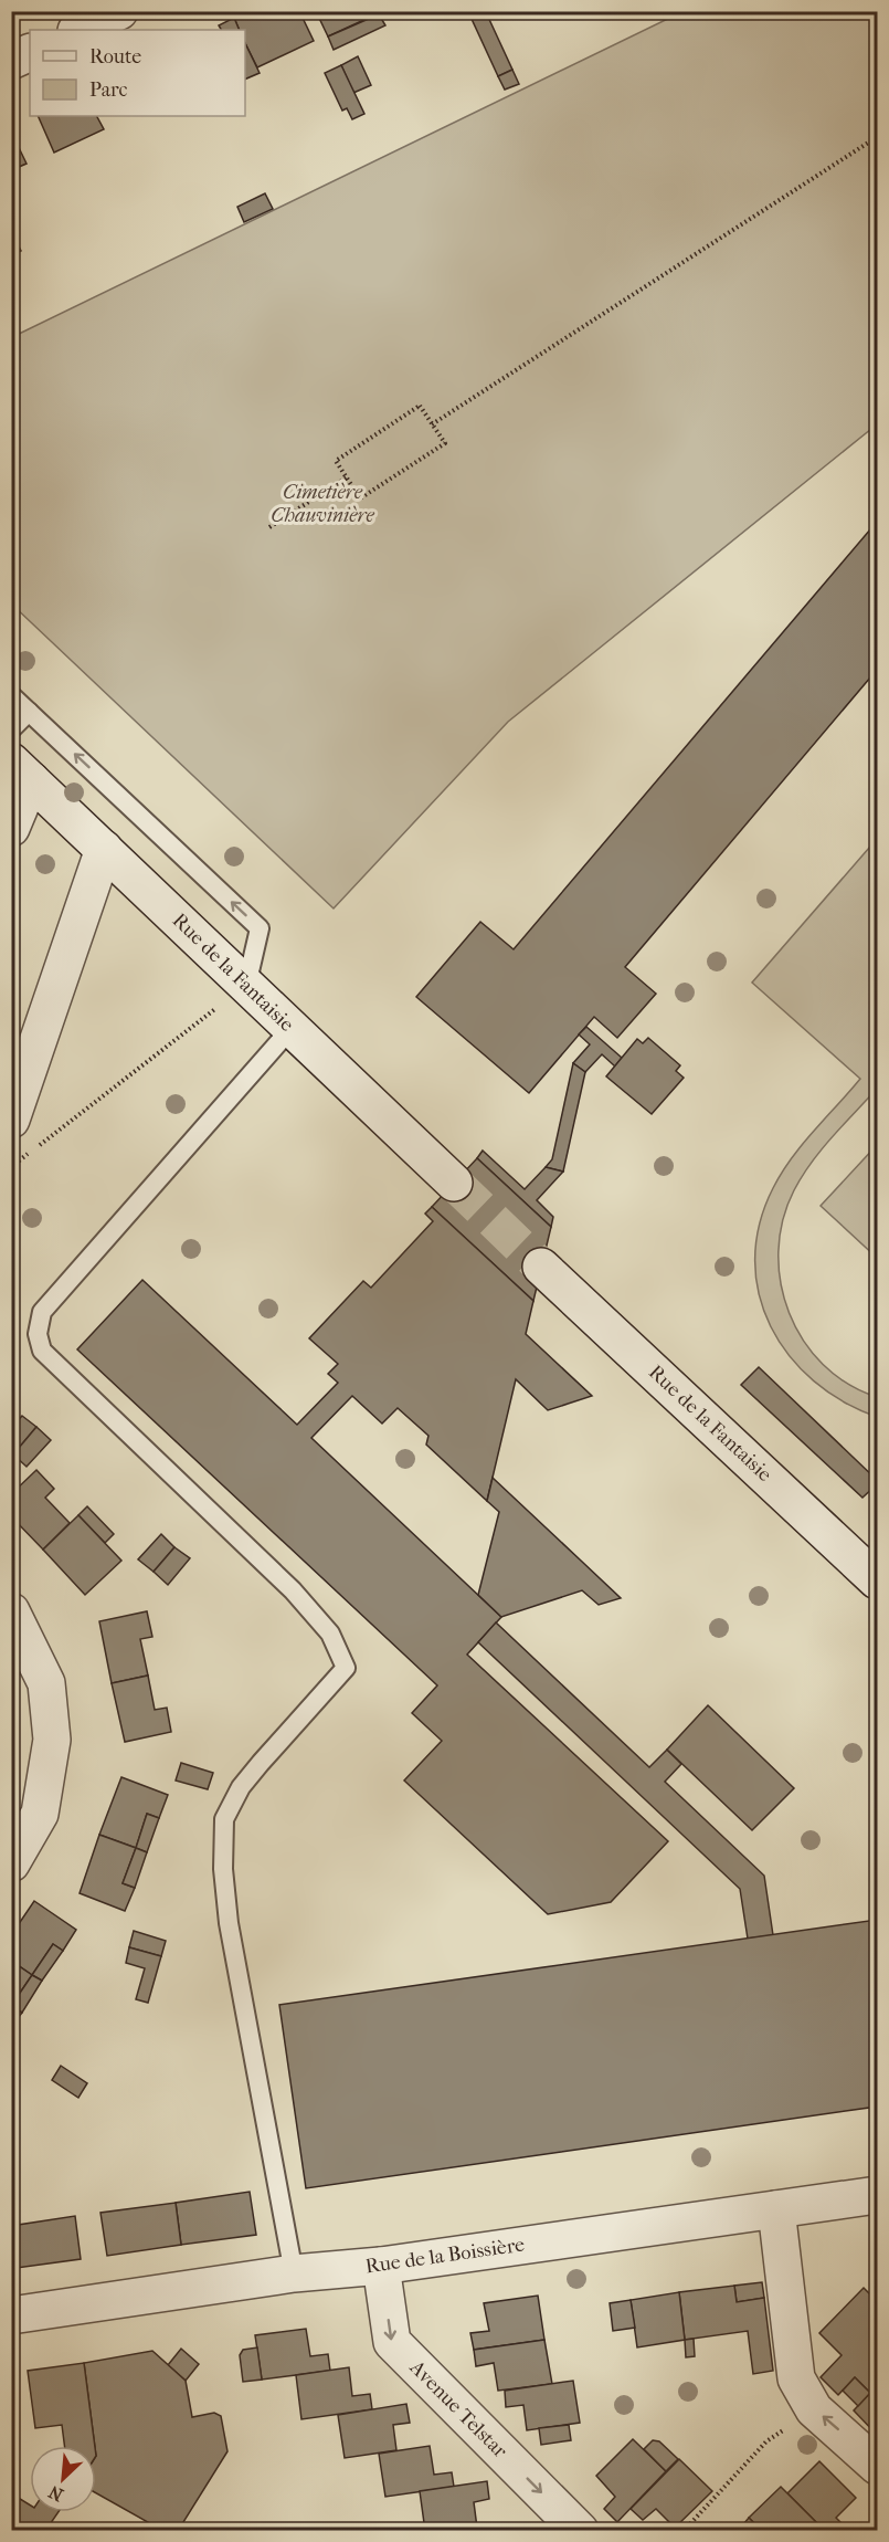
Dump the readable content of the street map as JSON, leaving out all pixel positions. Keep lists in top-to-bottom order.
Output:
{
  "streets": {
    "street": ["Rue de la Fantaisie", "Rue de la Boissière", "Avenue Telstar"]
  },
  "crossings": [
    ["Rue de la Boissière", "Avenue Telstar"]
  ],
  "one_way": ["Avenue Telstar"],
  "parks": ["Cimetière Chauvinière"],
  "legend": ["Route", "Parc"],
  "north": "bottom left"
}
